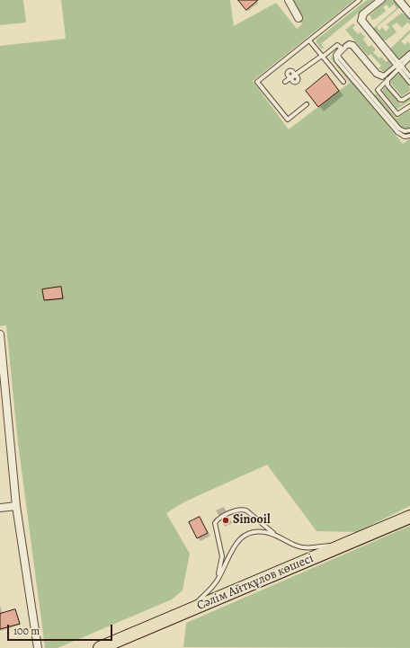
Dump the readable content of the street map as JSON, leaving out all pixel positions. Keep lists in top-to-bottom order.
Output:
{
  "streets": {
    "highway": ["Сәлім Айтқұлов көшесі"]
  },
  "places": ["Sinooil"],
  "scale_bar": "100 m"
}
